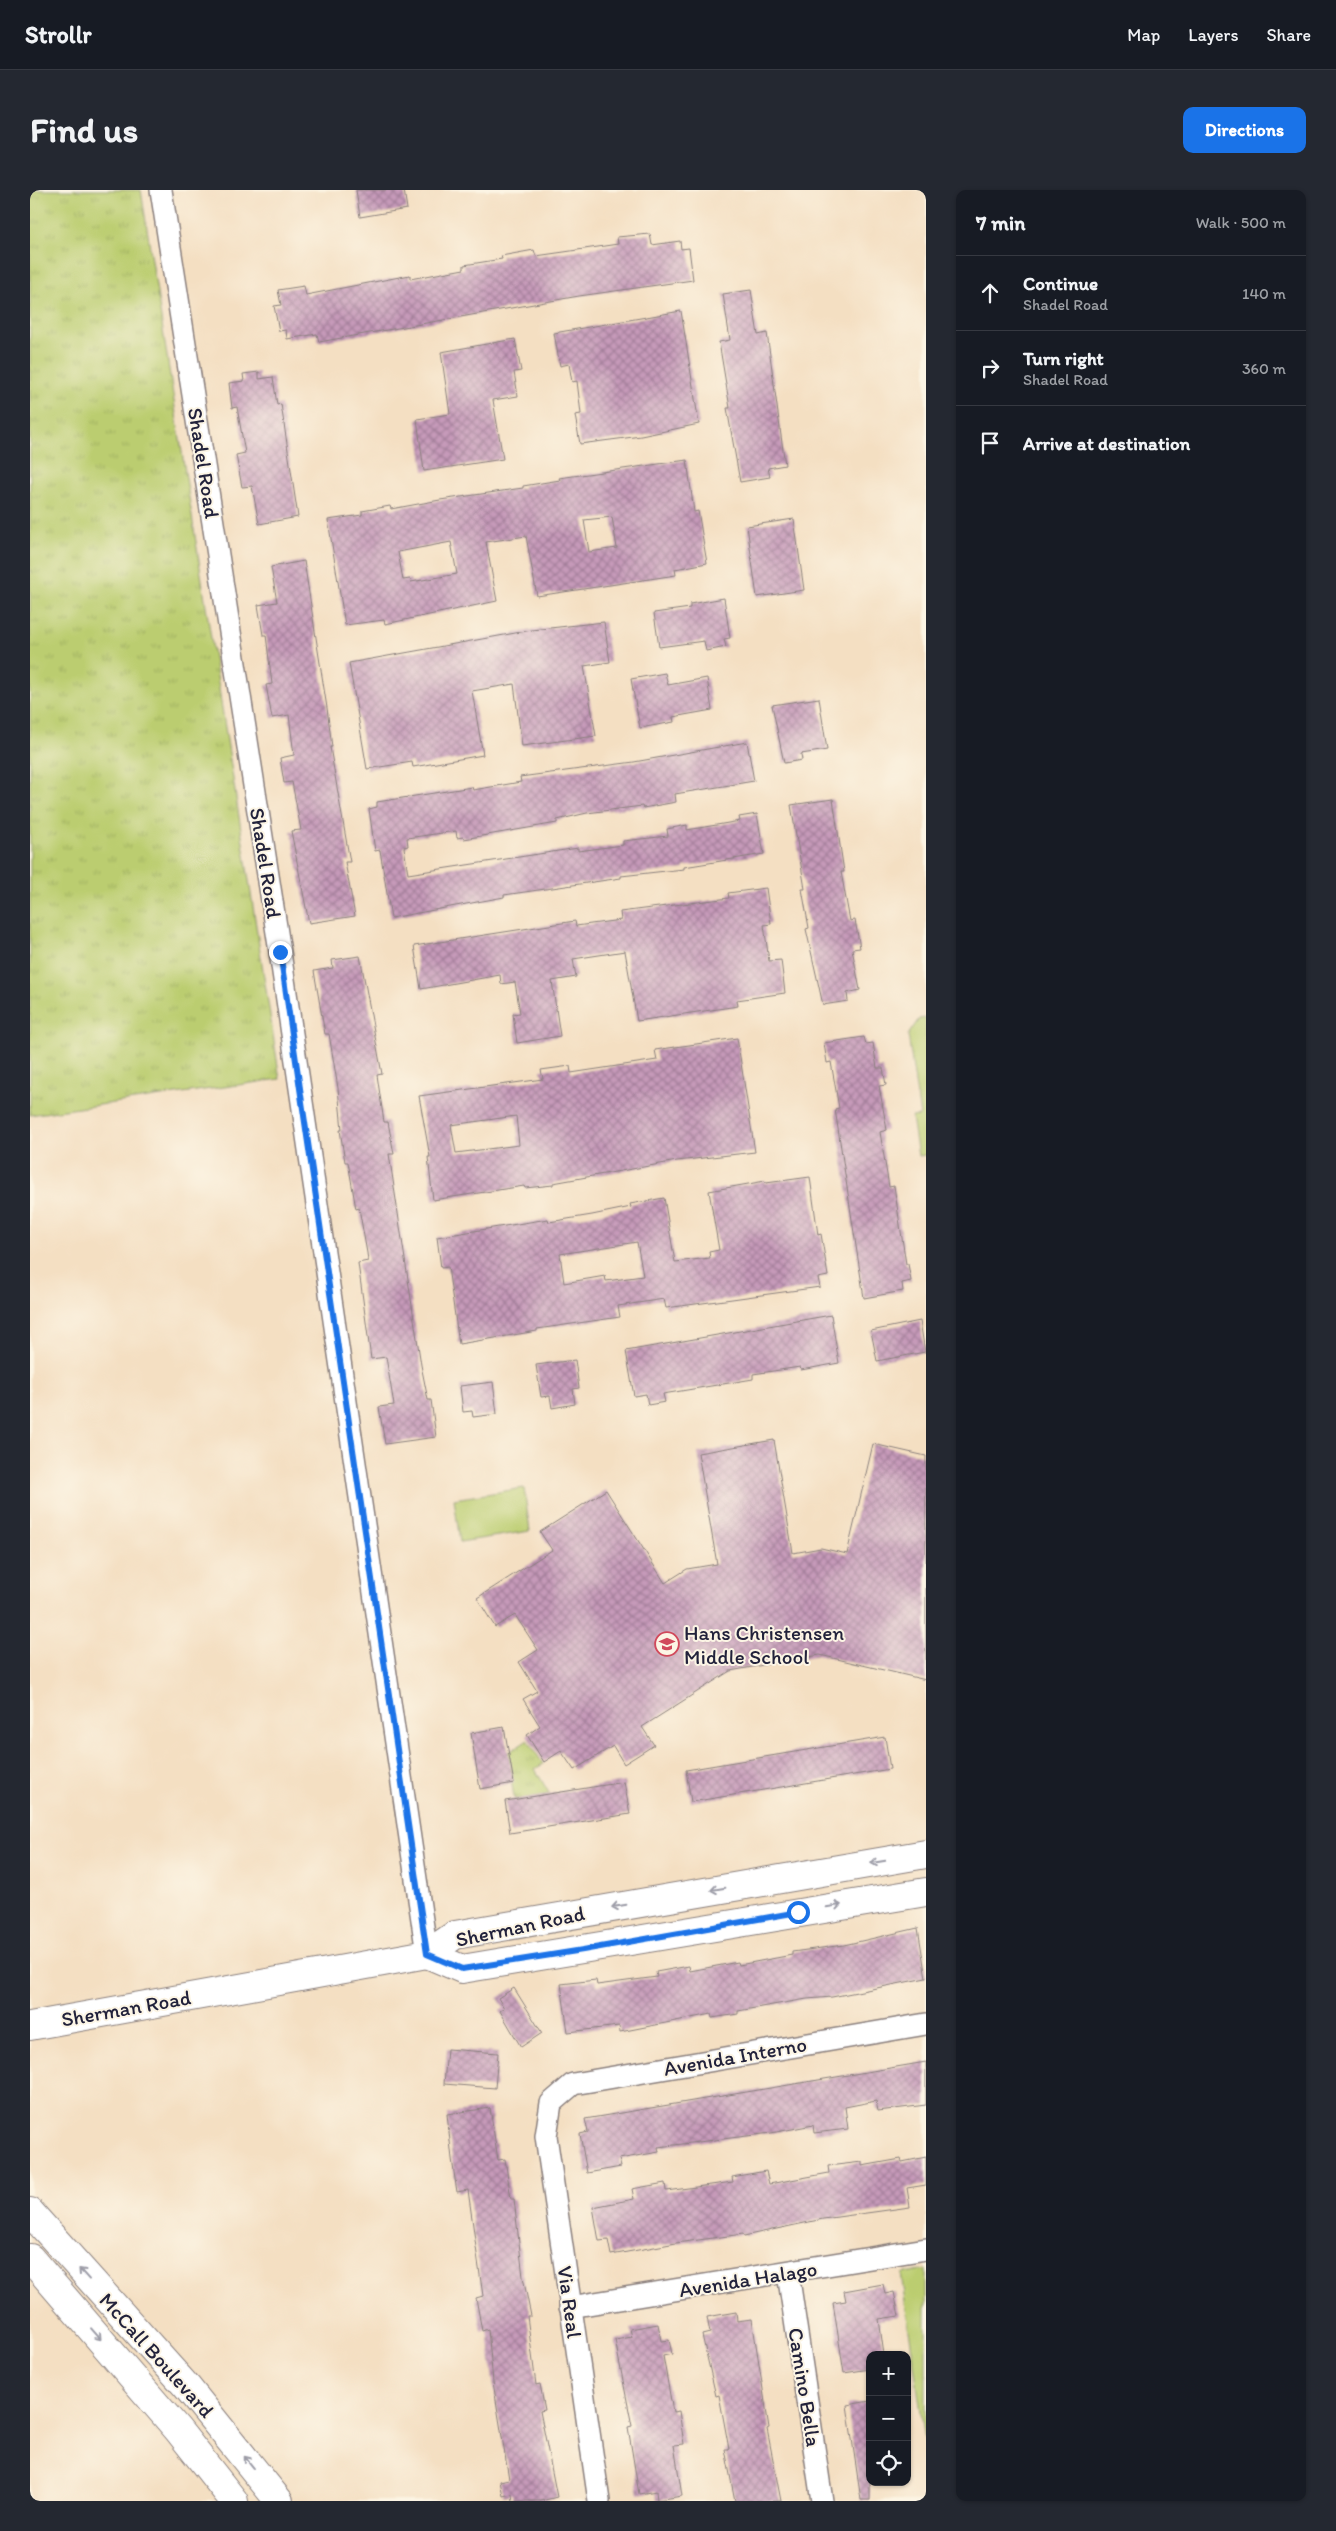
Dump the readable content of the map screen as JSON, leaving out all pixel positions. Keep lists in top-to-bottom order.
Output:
{
  "streets": {
    "street": [
      "Shadel Road",
      "Sherman Road",
      "Avenida Interno",
      "Avenida Halago",
      "Via Real",
      "McCall Boulevard",
      "Camino Bella"
    ]
  },
  "crossings": [
    ["Shadel Road", "Sherman Road"],
    ["Avenida Interno", "Via Real"],
    ["Avenida Halago", "Via Real"],
    ["Avenida Halago", "Camino Bella"]
  ],
  "places": {
    "school or university": ["Hans Christensen Middle School"]
  },
  "page": {
    "header": "Strollr",
    "nav": ["Map", "Layers", "Share"],
    "buttons": "Directions",
    "title": "Find us",
    "heading": ["7 min", "Walk · 500 m"],
    "list": [
      ["Continue", "Shadel Road", "140 m"],
      ["Turn right", "Shadel Road", "360 m"],
      "Arrive at destination"
    ],
    "map_buttons": ["+", "−"]
  }
}
